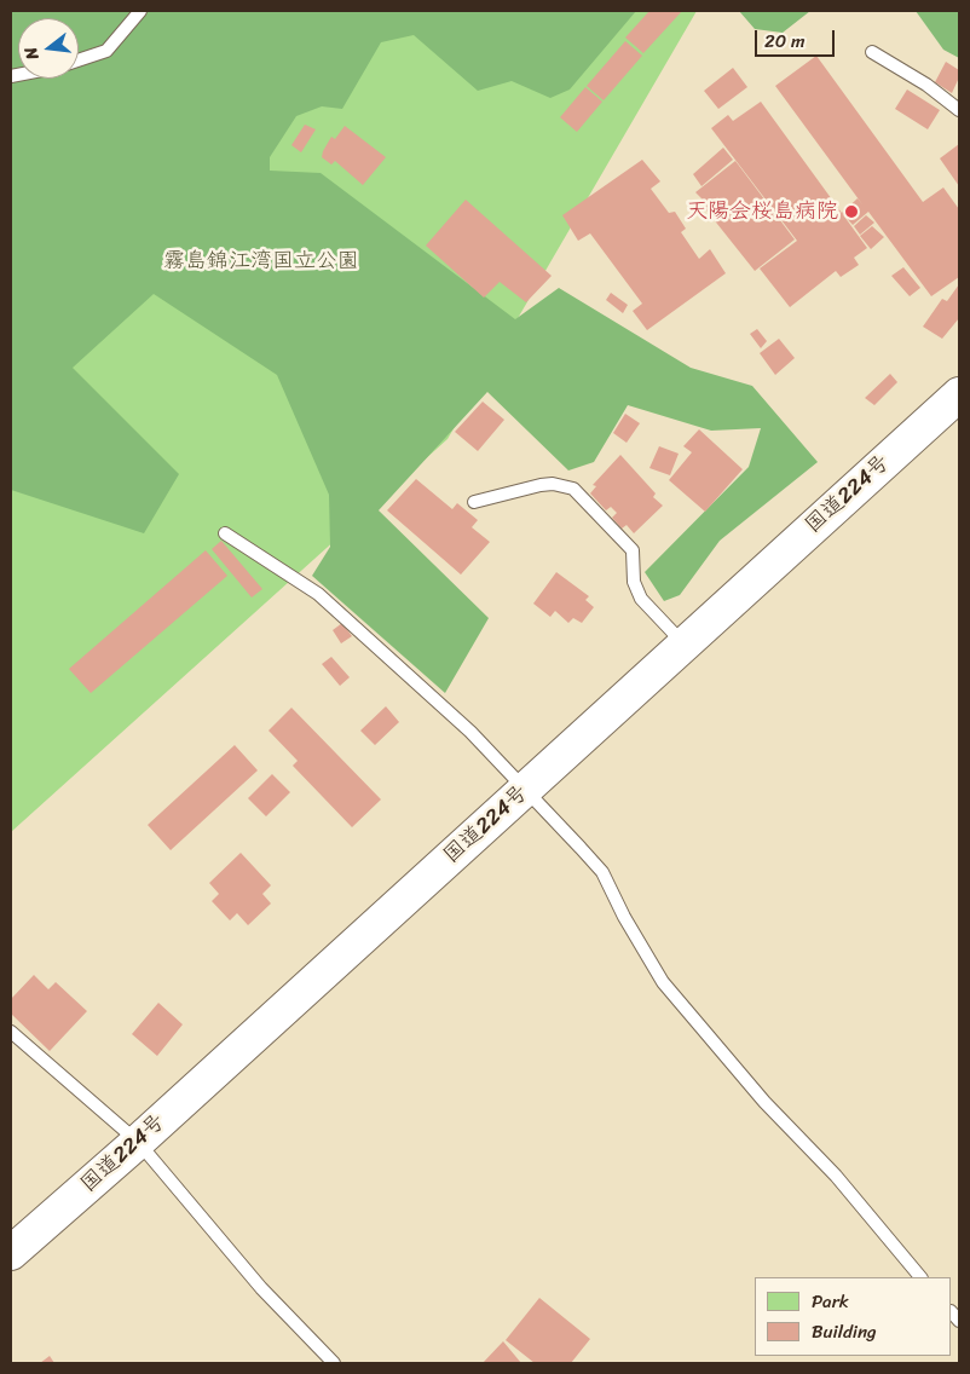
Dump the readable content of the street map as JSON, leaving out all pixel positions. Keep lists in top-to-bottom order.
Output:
{
  "streets": {
    "highway": ["国道224号"]
  },
  "parks": ["霧島錦江湾国立公園"],
  "places": ["天陽会桜島病院"],
  "legend": ["Park", "Building"],
  "scale_bar": "20 m",
  "north": "left"
}
